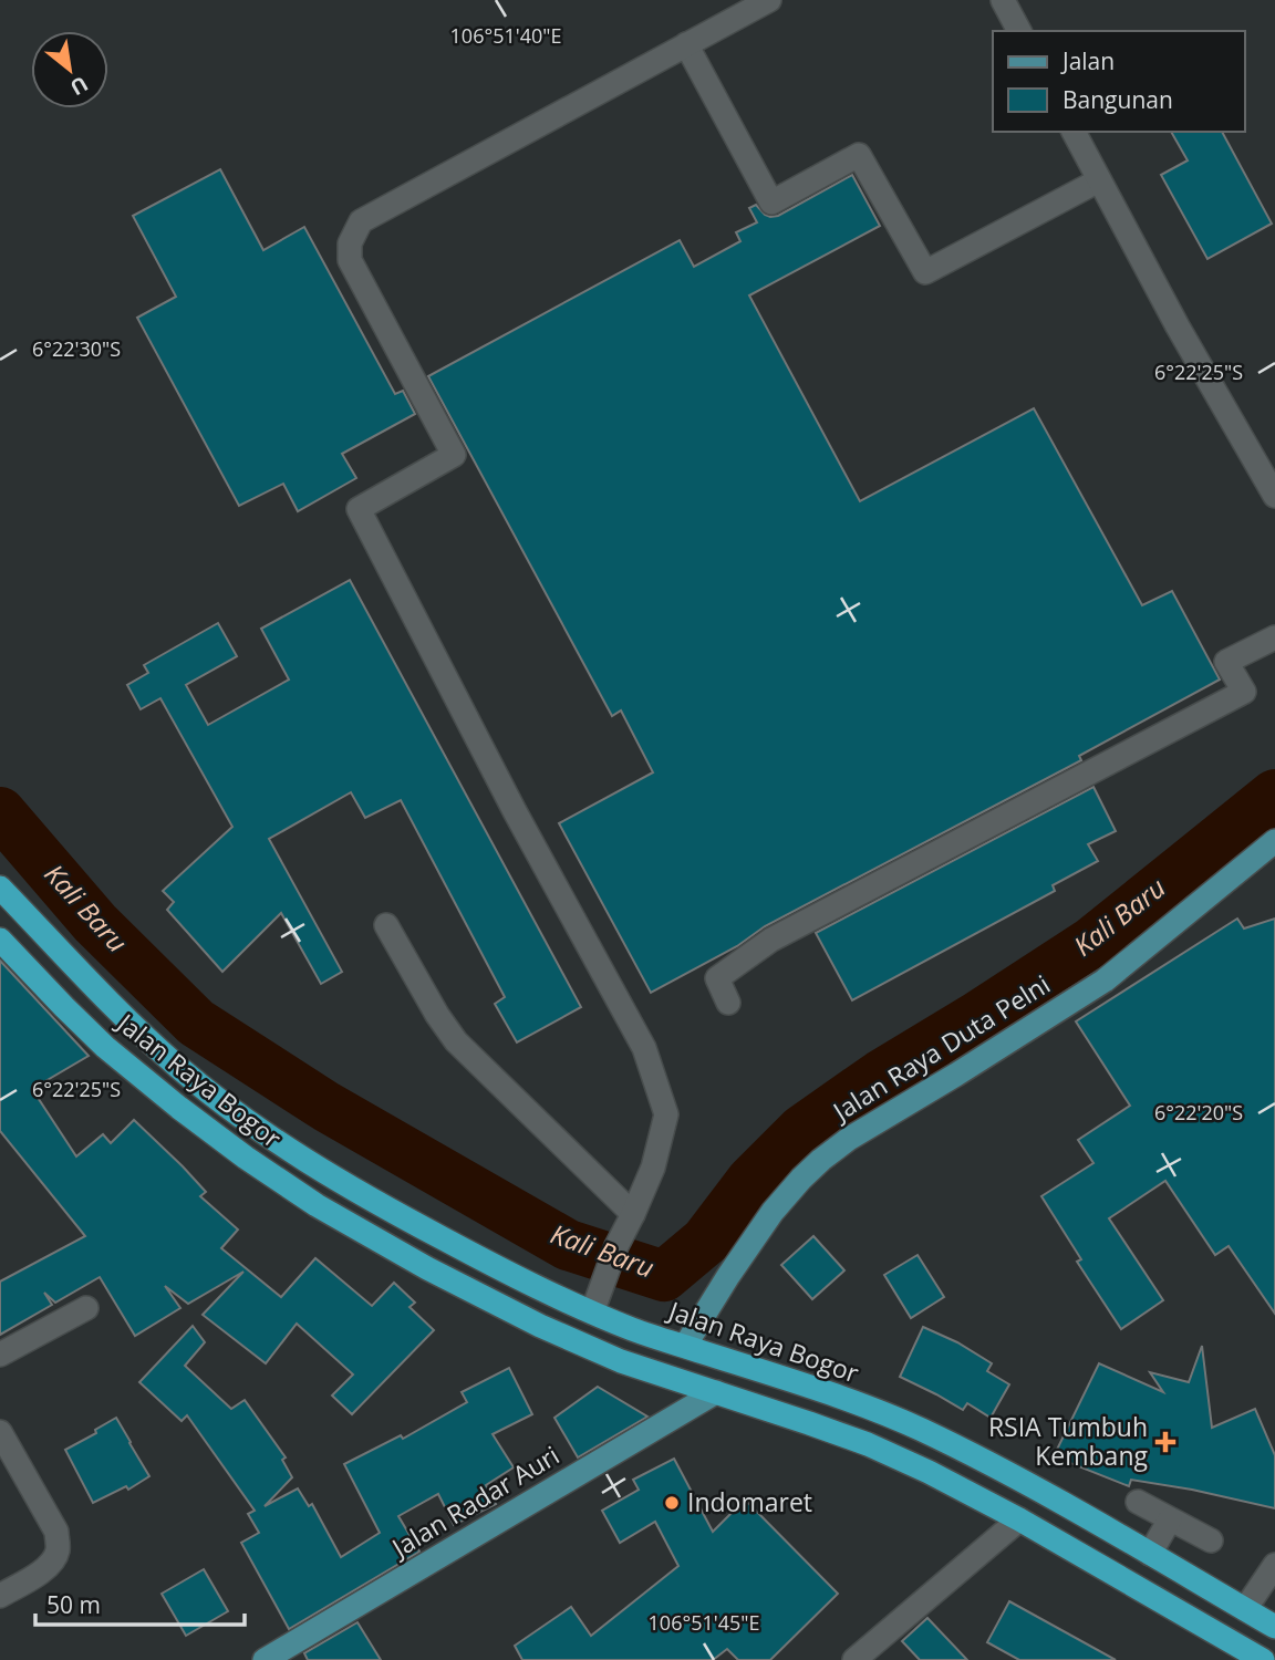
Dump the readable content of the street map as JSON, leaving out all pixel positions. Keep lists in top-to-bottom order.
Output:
{
  "streets": {
    "highway": ["Jalan Raya Bogor"],
    "main road": ["Jalan Raya Duta Pelni", "Jalan Radar Auri"]
  },
  "crossings": [
    ["Jalan Raya Duta Pelni", "Jalan Raya Bogor"],
    ["Jalan Raya Bogor", "Jalan Radar Auri"]
  ],
  "water": ["Kali Baru"],
  "places": {
    "health": ["RSIA Tumbuh Kembang"],
    "other": ["Indomaret"]
  },
  "legend": ["Jalan", "Bangunan"],
  "scale_bar": "50 m",
  "north": "bottom right",
  "coordinates": [
    "106°51'40\"E",
    "6°22'30\"S",
    "6°22'25\"S",
    "6°22'20\"S",
    "106°51'45\"E"
  ]
}
